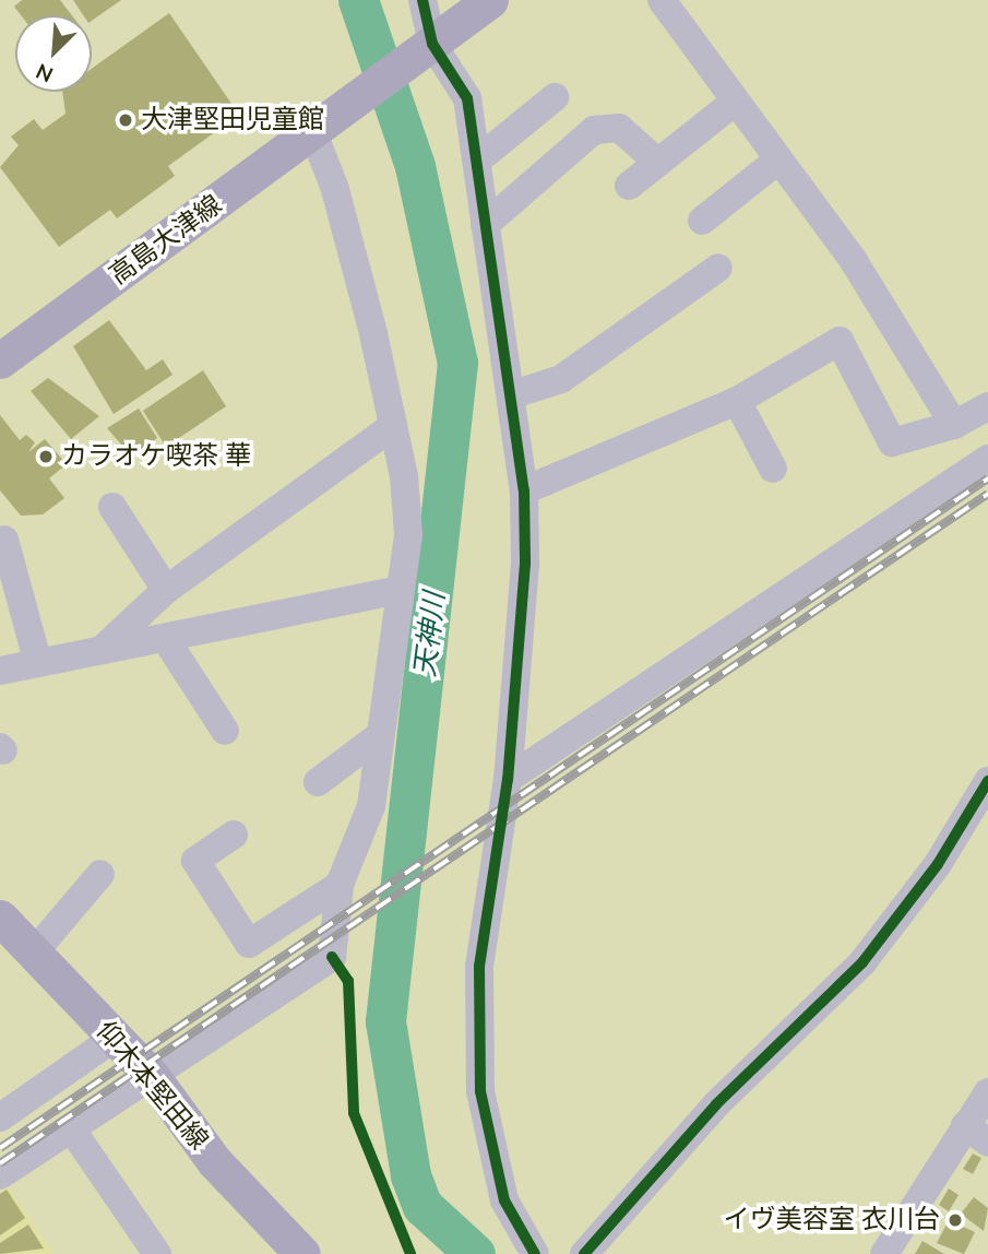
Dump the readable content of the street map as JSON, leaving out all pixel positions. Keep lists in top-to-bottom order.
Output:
{
  "streets": {
    "main road": ["高島大津線", "仰木本堅田線"]
  },
  "water": ["天神川"],
  "places": ["大津堅田児童館", "カラオケ喫茶 華", "イヴ美容室 衣川台"],
  "north": "bottom left"
}
